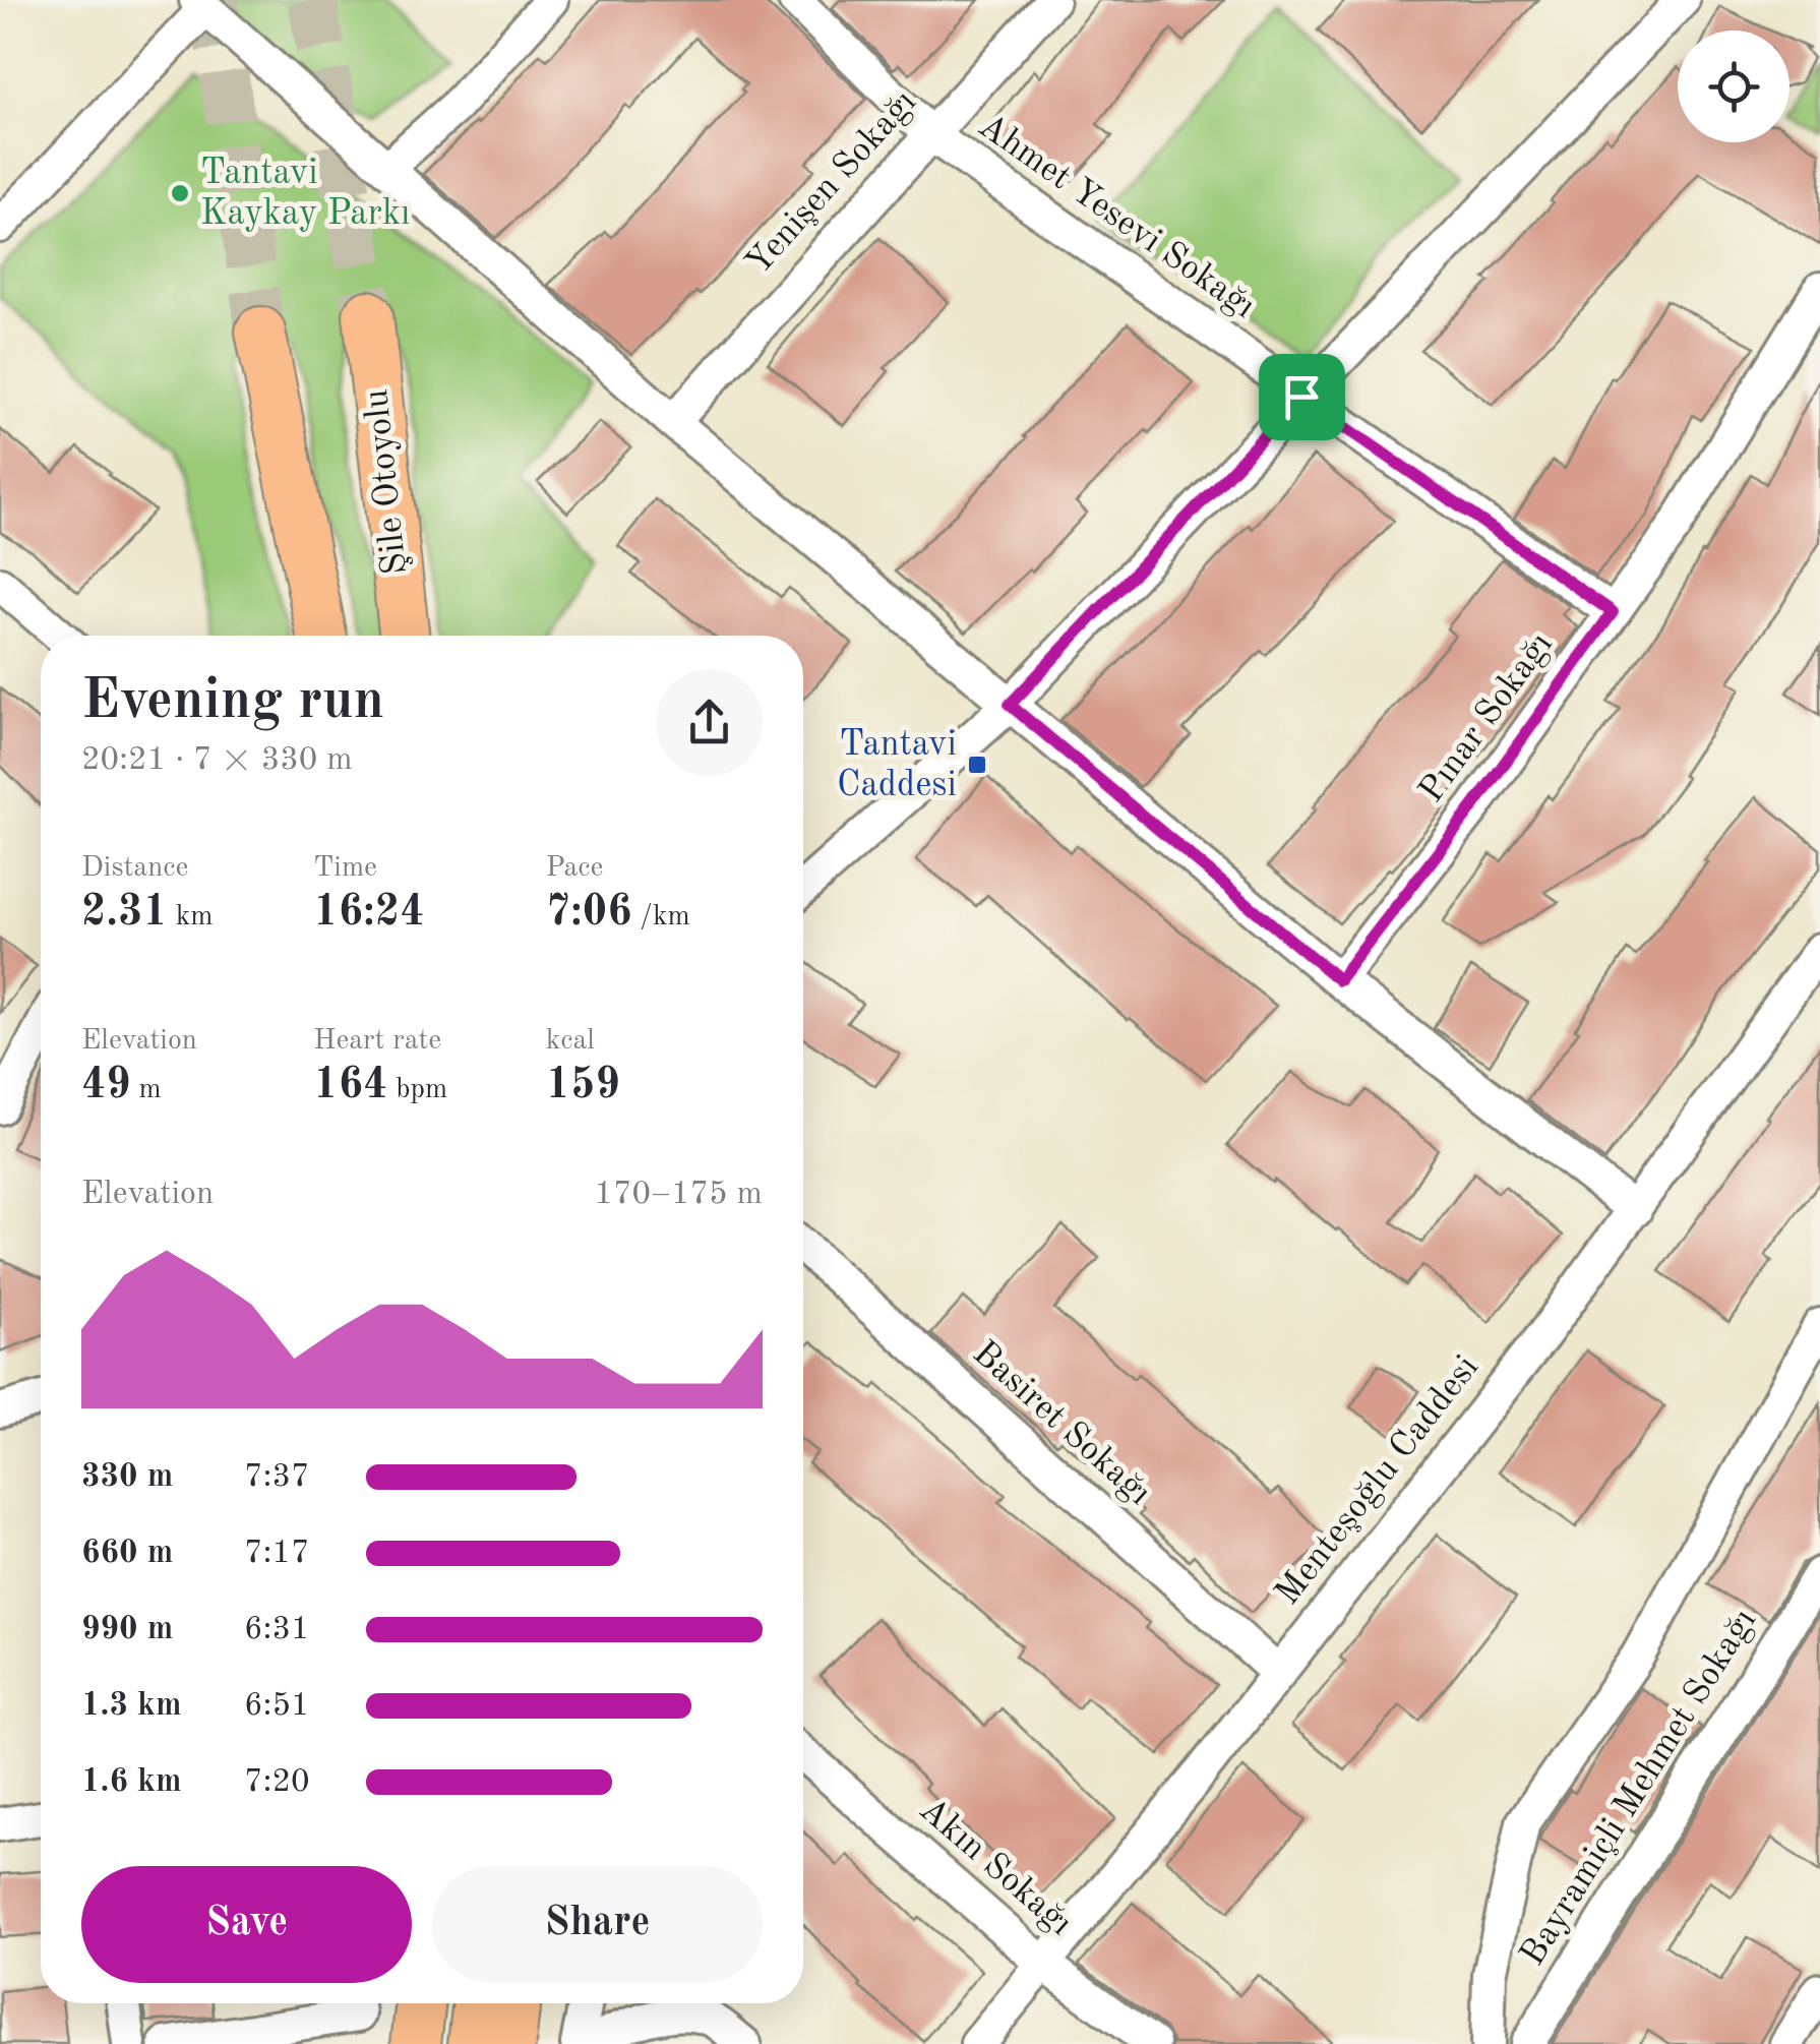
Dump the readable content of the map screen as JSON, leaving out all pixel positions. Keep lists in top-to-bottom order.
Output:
{
  "streets": {
    "highway": ["Şile Otoyolu"],
    "street": [
      "Yenişen Sokağı",
      "Ahmet Yesevi Sokağı",
      "Pınar Sokağı",
      "Basiret Sokağı",
      "Menteşoğlu Caddesi",
      "Bayramiçli Mehmet Sokağı",
      "Akın Sokağı"
    ]
  },
  "crossings": [
    ["Yenişen Sokağı", "Ahmet Yesevi Sokağı"],
    ["Ahmet Yesevi Sokağı", "Pınar Sokağı"],
    ["Basiret Sokağı", "Menteşoğlu Caddesi"],
    ["Menteşoğlu Caddesi", "Akın Sokağı"]
  ],
  "places": {
    "other": ["Tantavi Kaykay Parkı"],
    "transit": ["Tantavi Caddesi"]
  },
  "page": {
    "heading": ["Evening run", "20:21 · 7 × 330 m"],
    "stats": [
      ["Distance", "2.31 km"],
      ["Time", "16:24"],
      ["Pace", "7:06 /km"],
      ["Elevation", "49 m"],
      ["Heart rate", "164 bpm"],
      ["kcal", "159"]
    ],
    "chart": ["Elevation", "170–175 m"],
    "list": [
      {
        "name": "330 m",
        "note": "7:37"
      },
      {
        "name": "660 m",
        "note": "7:17"
      },
      {
        "name": "990 m",
        "note": "6:31"
      },
      {
        "name": "1.3 km",
        "note": "6:51"
      },
      {
        "name": "1.6 km",
        "note": "7:20"
      }
    ],
    "buttons": ["Save", "Share"]
  }
}
